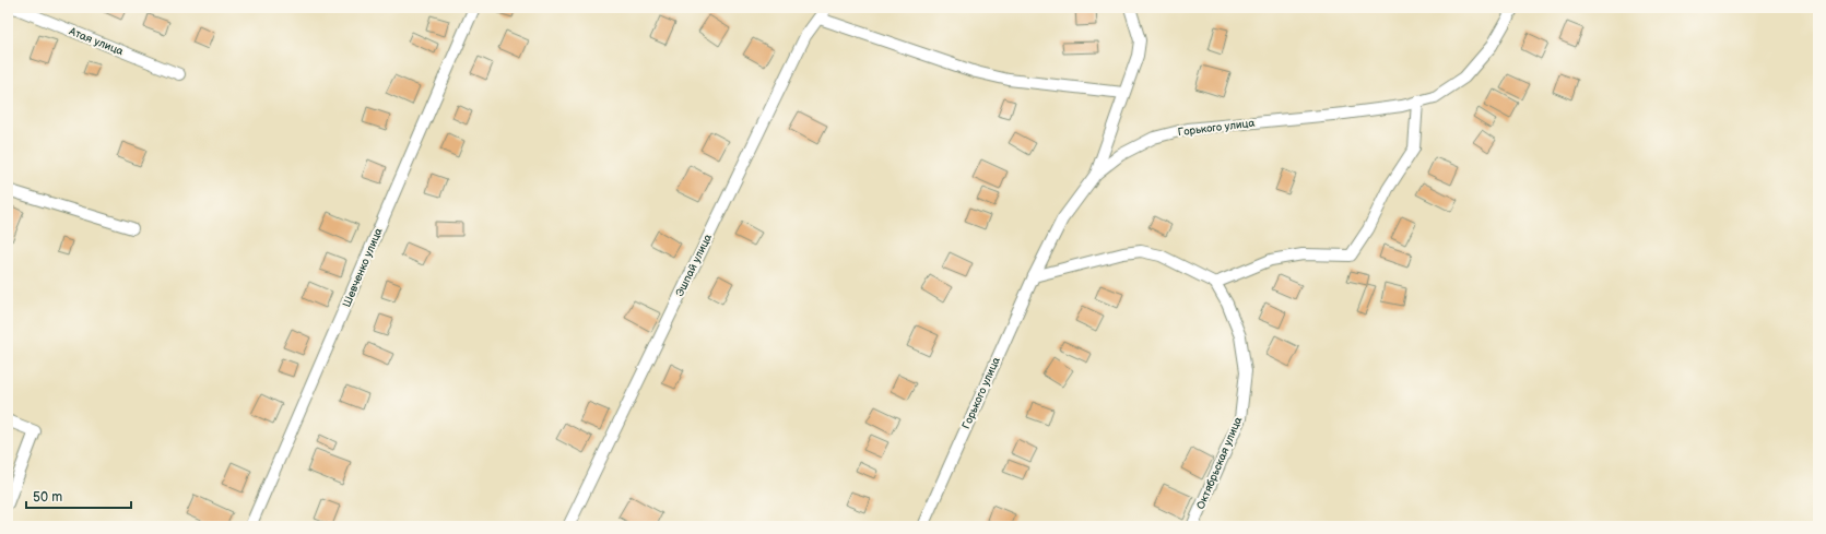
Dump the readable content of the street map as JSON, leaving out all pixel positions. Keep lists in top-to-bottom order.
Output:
{
  "streets": {
    "street": [
      "Атая улица",
      "Горького улица",
      "Эшпай улица",
      "Шевченко улица",
      "Октябрьская улица"
    ]
  },
  "scale_bar": "50 m"
}
